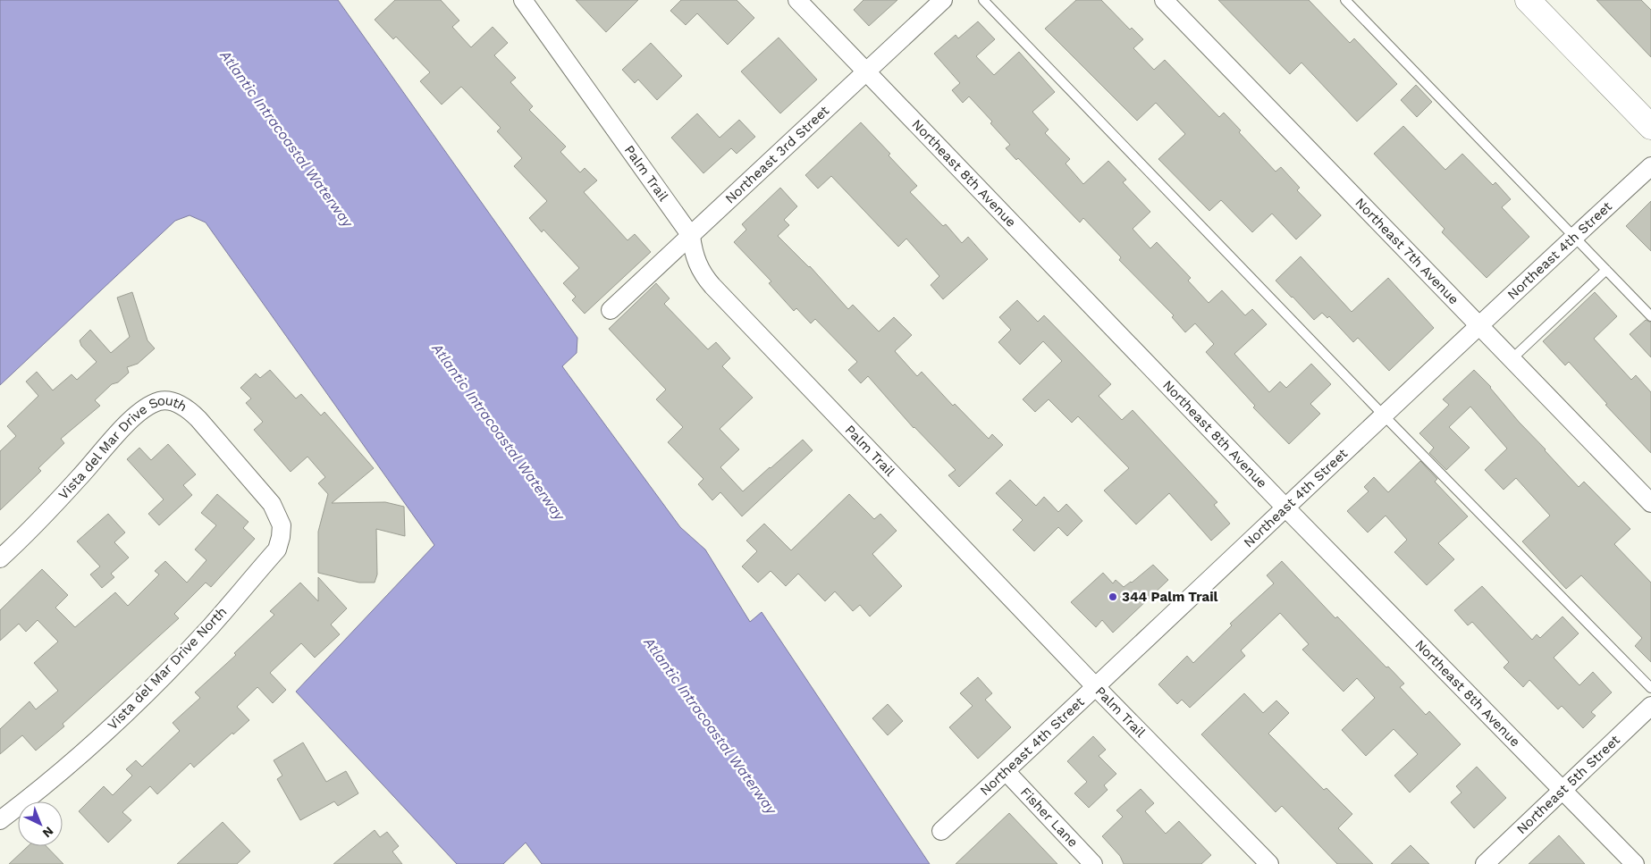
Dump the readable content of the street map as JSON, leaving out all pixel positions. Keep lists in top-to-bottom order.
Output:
{
  "streets": {
    "street": [
      "Northeast 3rd Street",
      "Palm Trail",
      "Northeast 8th Avenue",
      "Northeast 4th Street",
      "Northeast 7th Avenue",
      "Vista del Mar Drive South",
      "Vista del Mar Drive North",
      "Northeast 5th Street",
      "Fisher Lane"
    ]
  },
  "crossings": [
    ["Northeast 3rd Street", "Palm Trail"],
    ["Northeast 3rd Street", "Northeast 8th Avenue"],
    ["Palm Trail", "Northeast 4th Street"],
    ["Northeast 8th Avenue", "Northeast 4th Street"],
    ["Northeast 8th Avenue", "Northeast 5th Street"],
    ["Northeast 4th Street", "Northeast 7th Avenue"],
    ["Northeast 4th Street", "Fisher Lane"],
    ["Vista del Mar Drive South", "Vista del Mar Drive North"]
  ],
  "water": ["Atlantic Intracoastal Waterway"],
  "places": ["344 Palm Trail"],
  "north": "bottom right"
}
